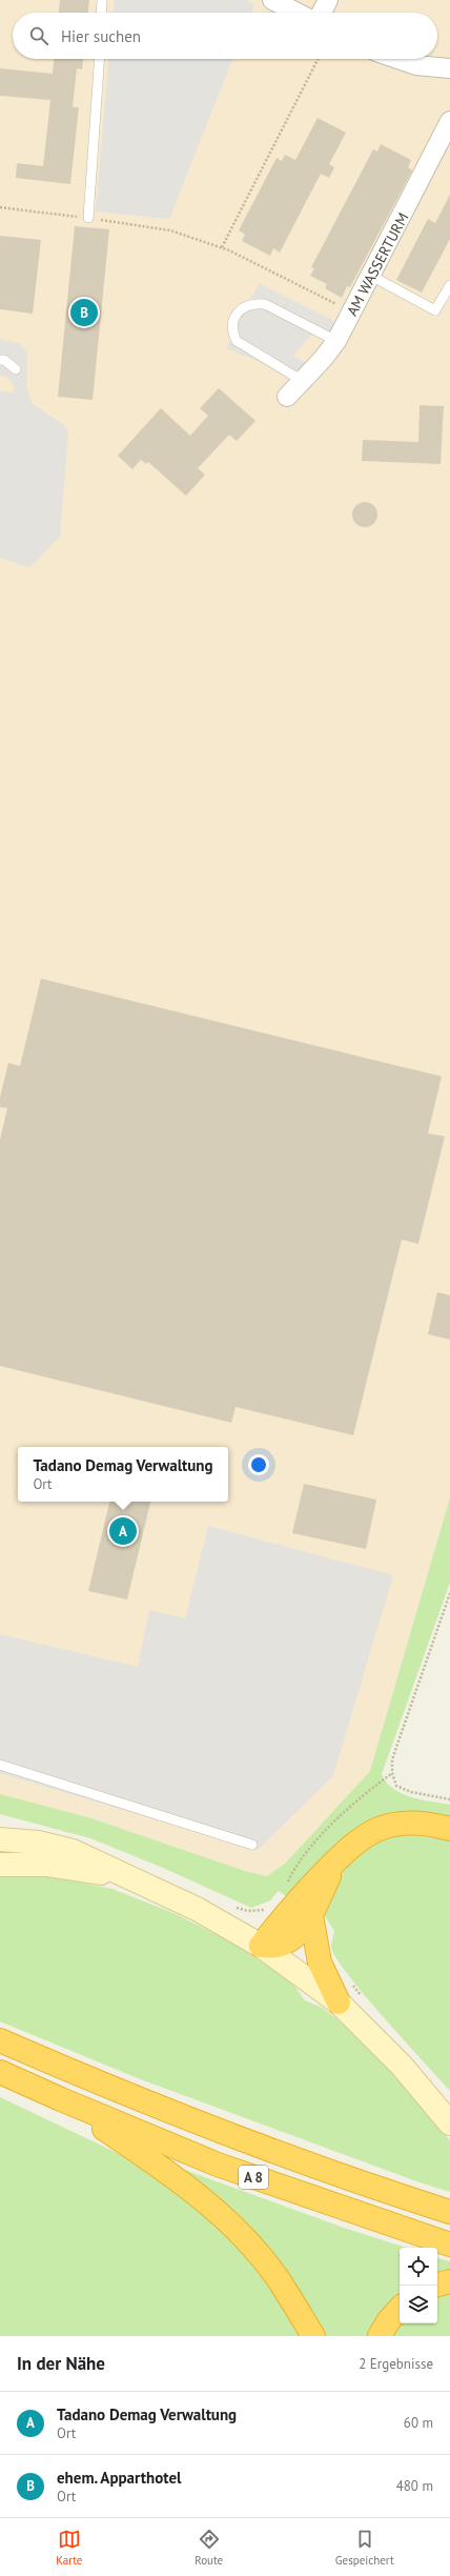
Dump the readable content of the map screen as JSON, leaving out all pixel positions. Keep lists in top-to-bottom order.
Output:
{
  "streets": {
    "highway": ["A 8"],
    "street": ["AM WASSERTURM"]
  },
  "page": {
    "search": "Hier suchen",
    "pins": ["B", "A"],
    "popup": ["Tadano Demag Verwaltung", "Ort"],
    "heading": ["In der Nähe", "2 Ergebnisse"],
    "list": [
      {
        "mark": "A",
        "name": "Tadano Demag Verwaltung",
        "note": "Ort",
        "value": "60 m"
      },
      {
        "mark": "B",
        "name": "ehem. Apparthotel",
        "note": "Ort",
        "value": "480 m"
      }
    ],
    "nav": ["Karte", "Route", "Gespeichert"]
  }
}
